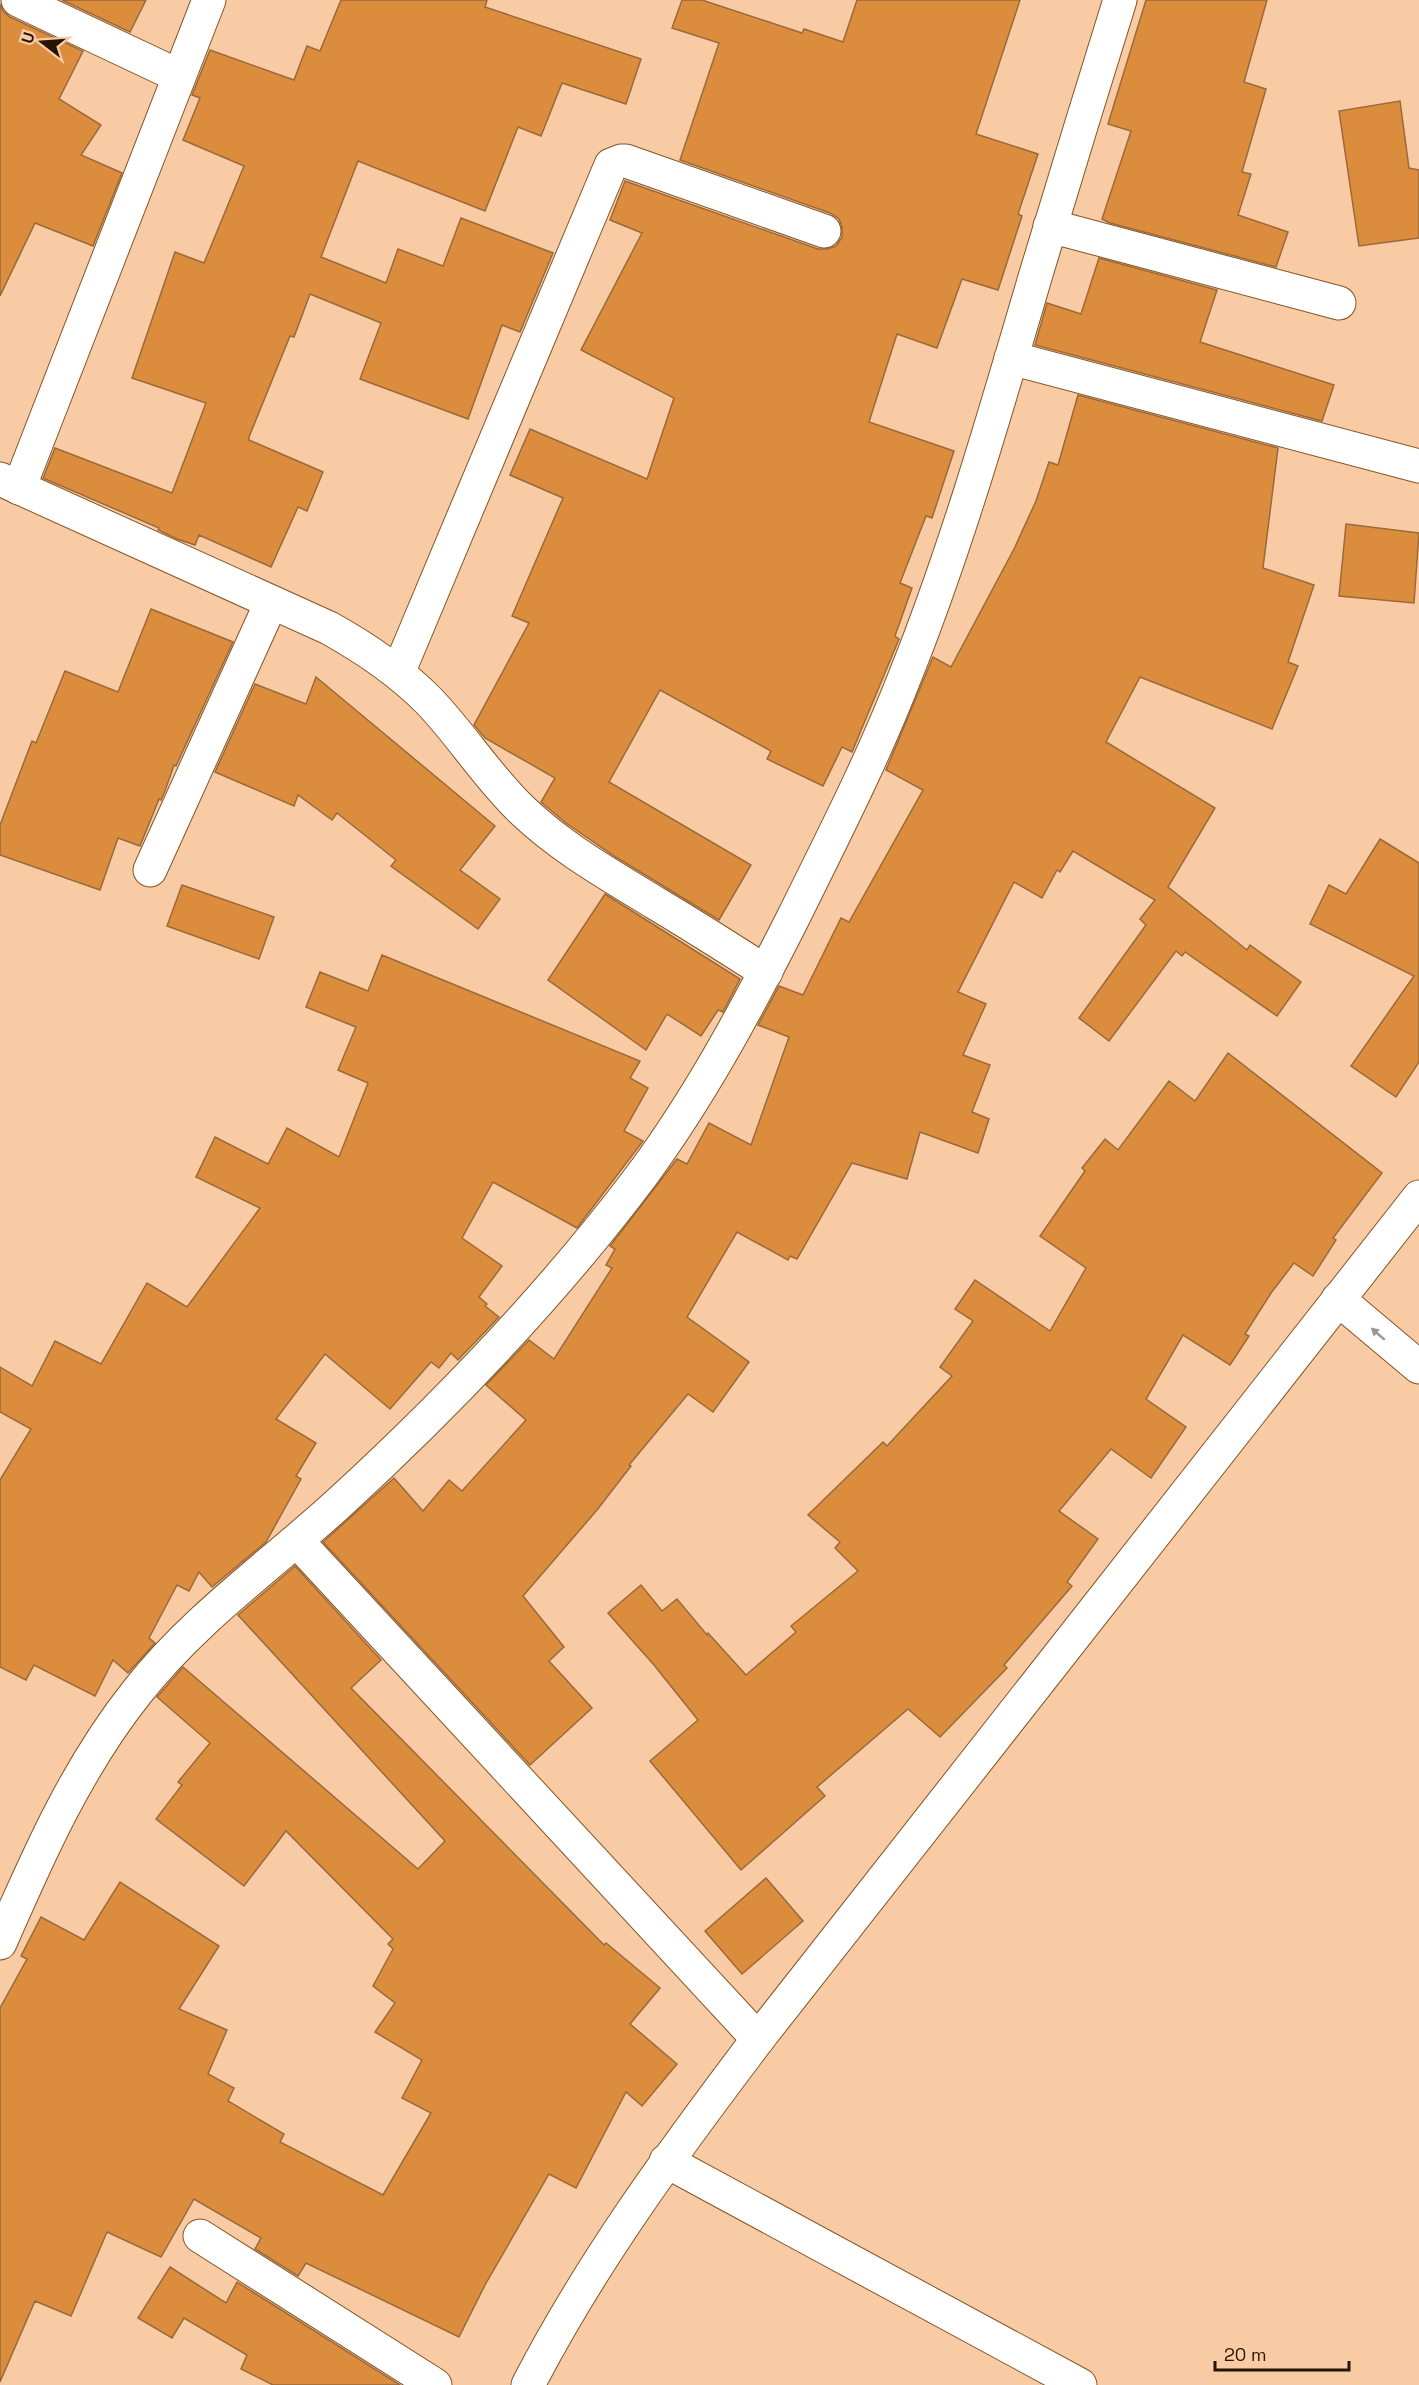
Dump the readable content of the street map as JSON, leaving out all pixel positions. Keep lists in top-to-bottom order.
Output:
{
  "scale_bar": "20 m",
  "north": "left"
}
